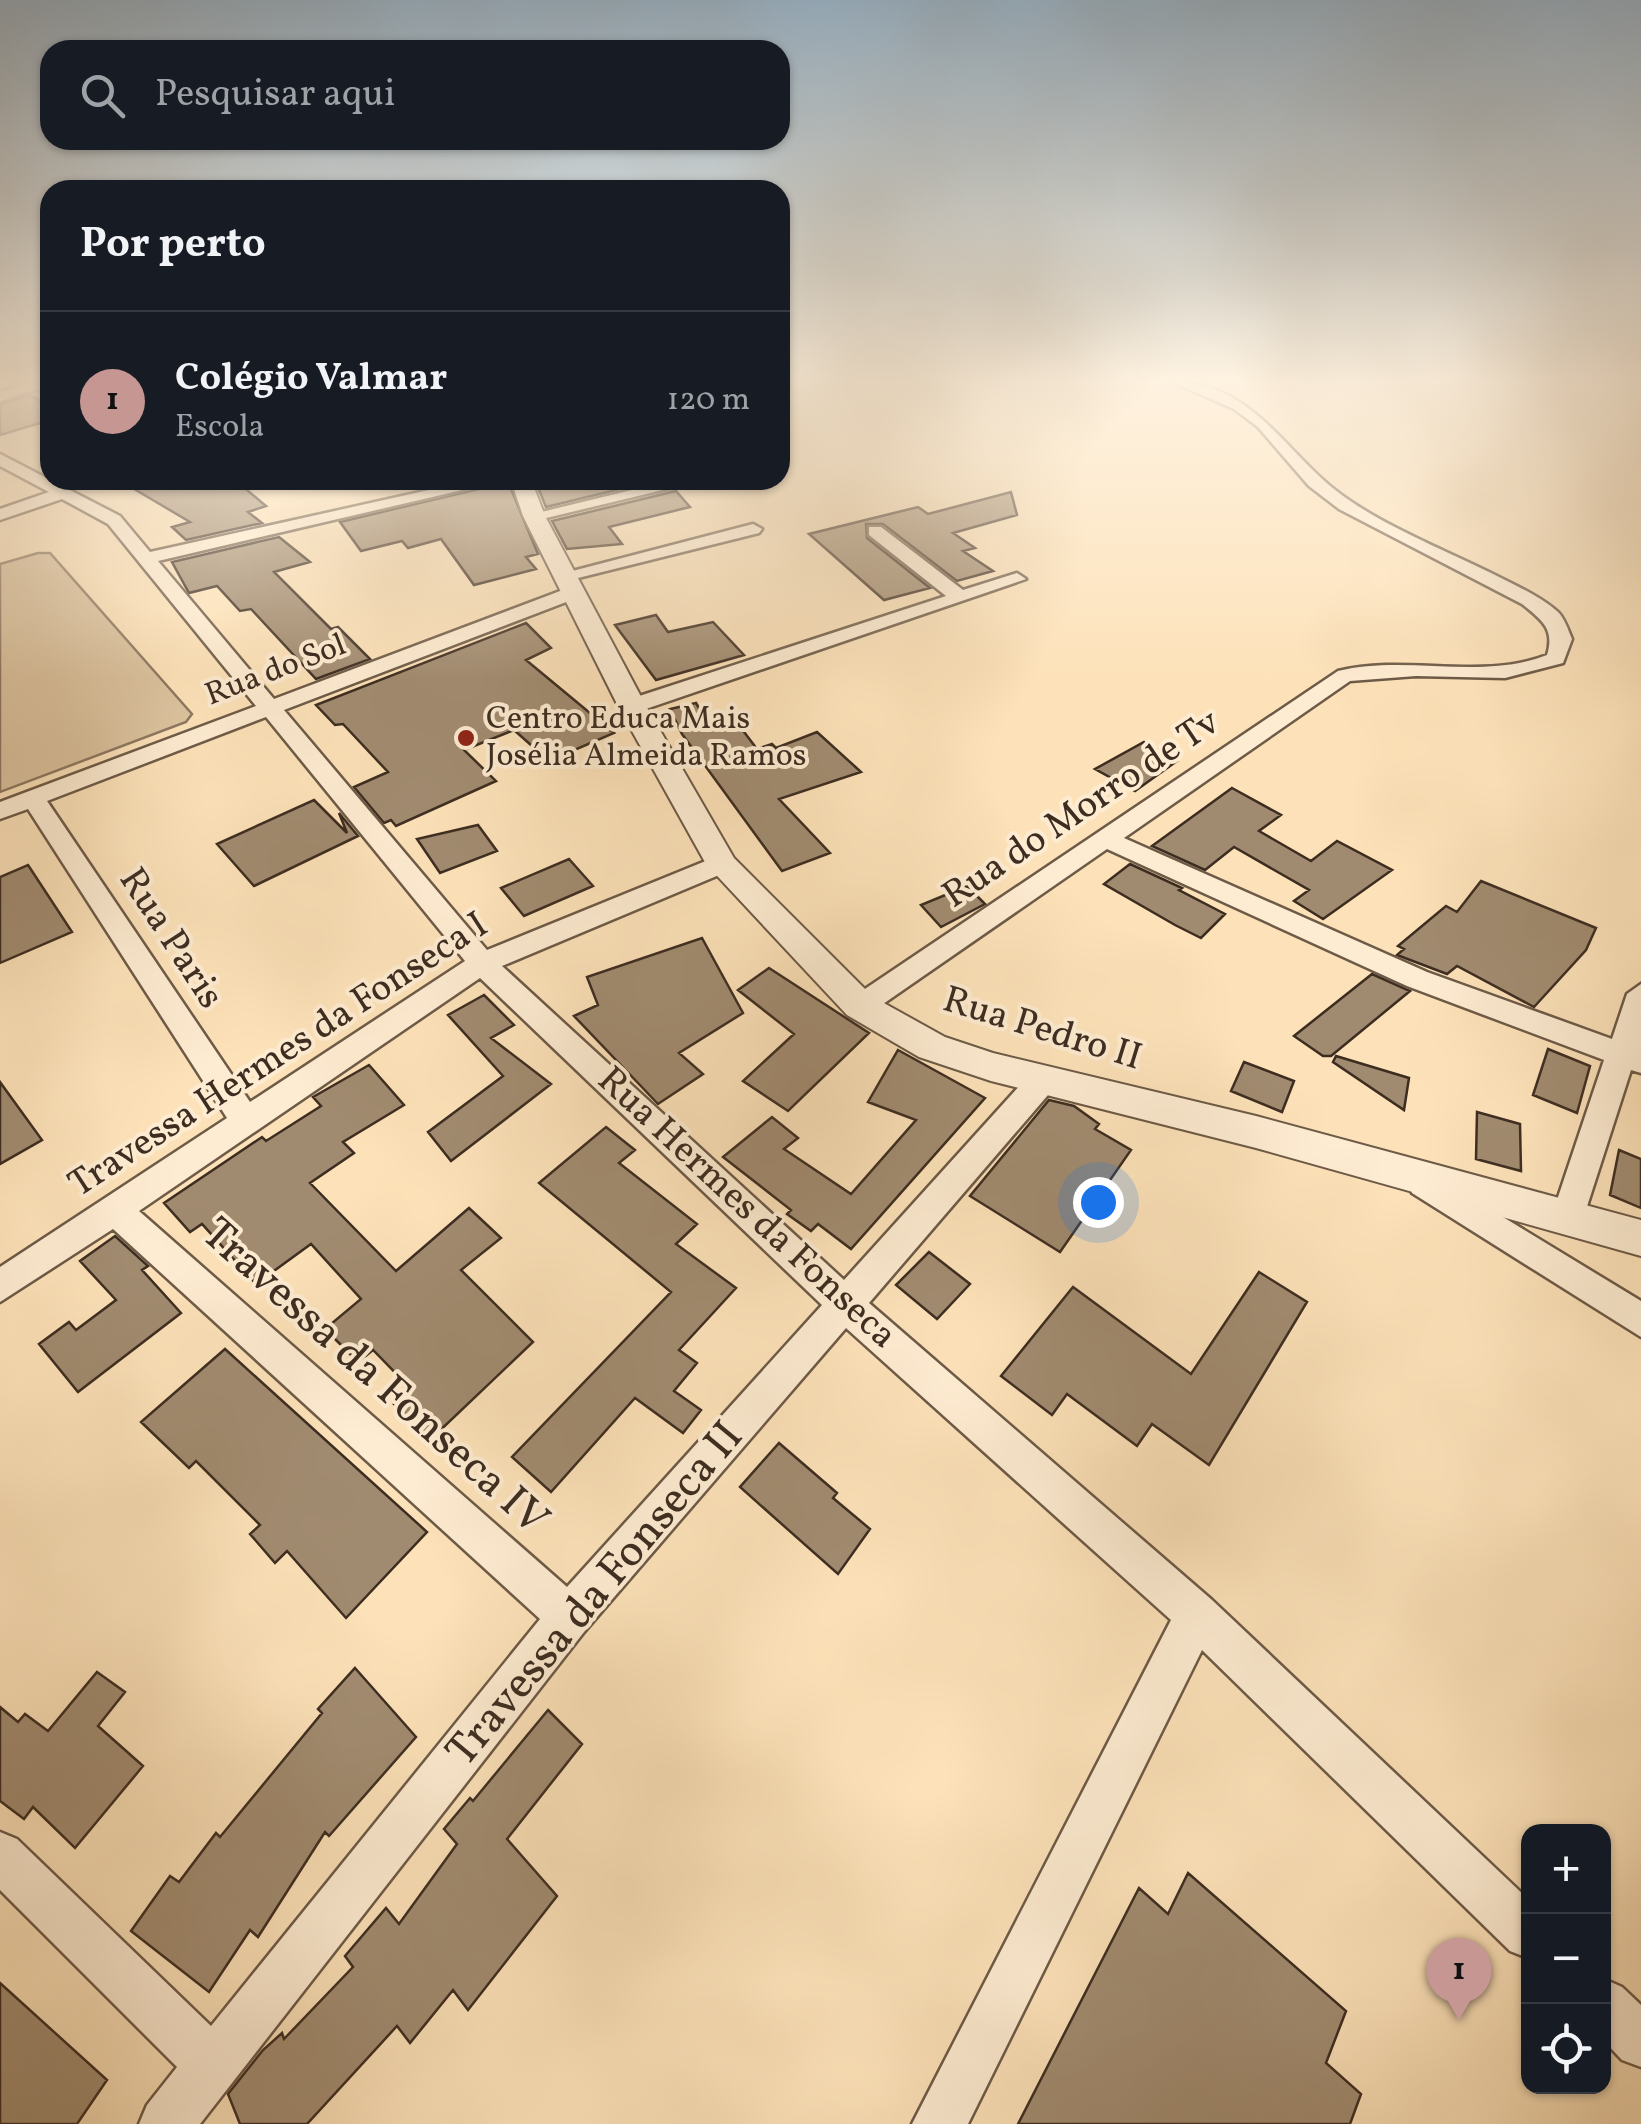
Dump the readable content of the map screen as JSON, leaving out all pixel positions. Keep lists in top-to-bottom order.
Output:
{
  "streets": {
    "street": [
      "Rua do Sol",
      "Rua do Morro de Tv",
      "Rua Paris",
      "Rua Pedro II",
      "Travessa Hermes da Fonseca I",
      "Rua Hermes da Fonseca",
      "Travessa da Fonseca IV",
      "Travessa da Fonseca II"
    ]
  },
  "crossings": [
    ["Rua do Sol", "Rua Paris"],
    ["Rua do Sol", "Rua Pedro II"],
    ["Rua do Sol", "Rua Hermes da Fonseca"],
    ["Rua do Morro de Tv", "Rua Pedro II"],
    ["Rua Paris", "Travessa Hermes da Fonseca I"],
    ["Rua Pedro II", "Travessa Hermes da Fonseca I"],
    ["Rua Pedro II", "Travessa da Fonseca II"],
    ["Travessa Hermes da Fonseca I", "Rua Hermes da Fonseca"],
    ["Travessa Hermes da Fonseca I", "Travessa da Fonseca IV"],
    ["Rua Hermes da Fonseca", "Travessa da Fonseca II"],
    ["Travessa da Fonseca IV", "Travessa da Fonseca II"]
  ],
  "places": ["Centro Educa Mais Josélia Almeida Ramos"],
  "page": {
    "search": "Pesquisar aqui",
    "heading": "Por perto",
    "list": [
      {
        "mark": "1",
        "name": "Colégio Valmar",
        "note": "Escola",
        "value": "120 m"
      }
    ],
    "map_buttons": ["+", "−"],
    "pins": "1"
  }
}
